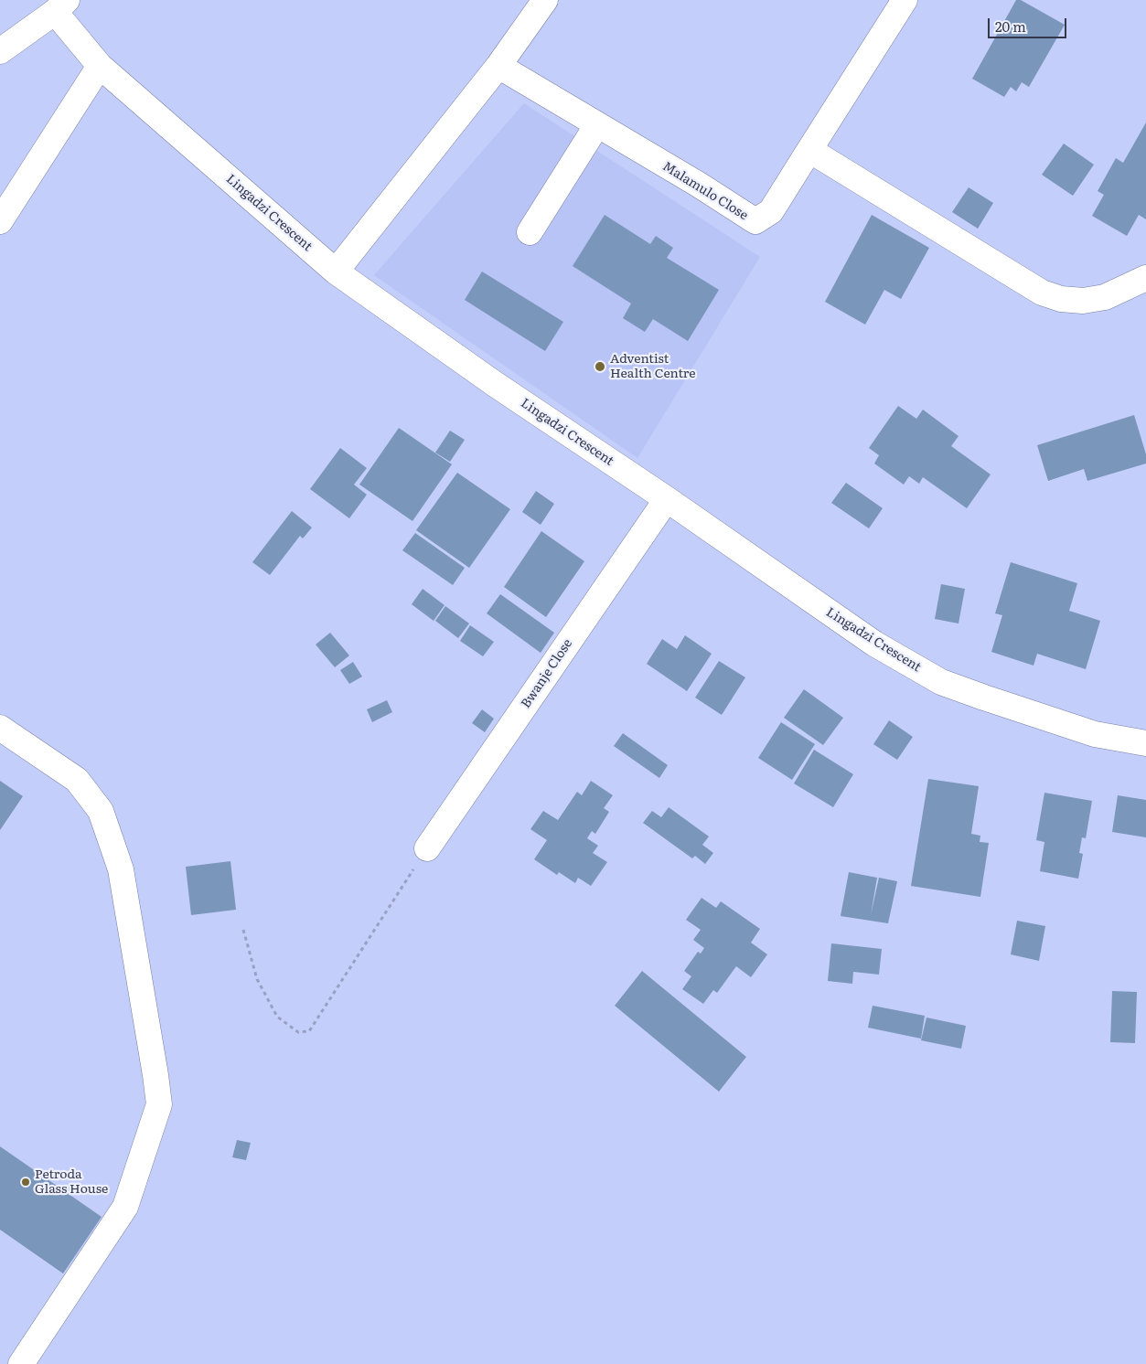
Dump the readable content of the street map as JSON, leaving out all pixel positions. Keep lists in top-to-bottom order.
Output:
{
  "streets": {
    "street": ["Malamulo Close", "Lingadzi Crescent", "Bwanje Close"]
  },
  "crossings": [
    ["Lingadzi Crescent", "Bwanje Close"]
  ],
  "places": ["Adventist Health Centre", "Petroda Glass House"],
  "scale_bar": "20 m"
}
